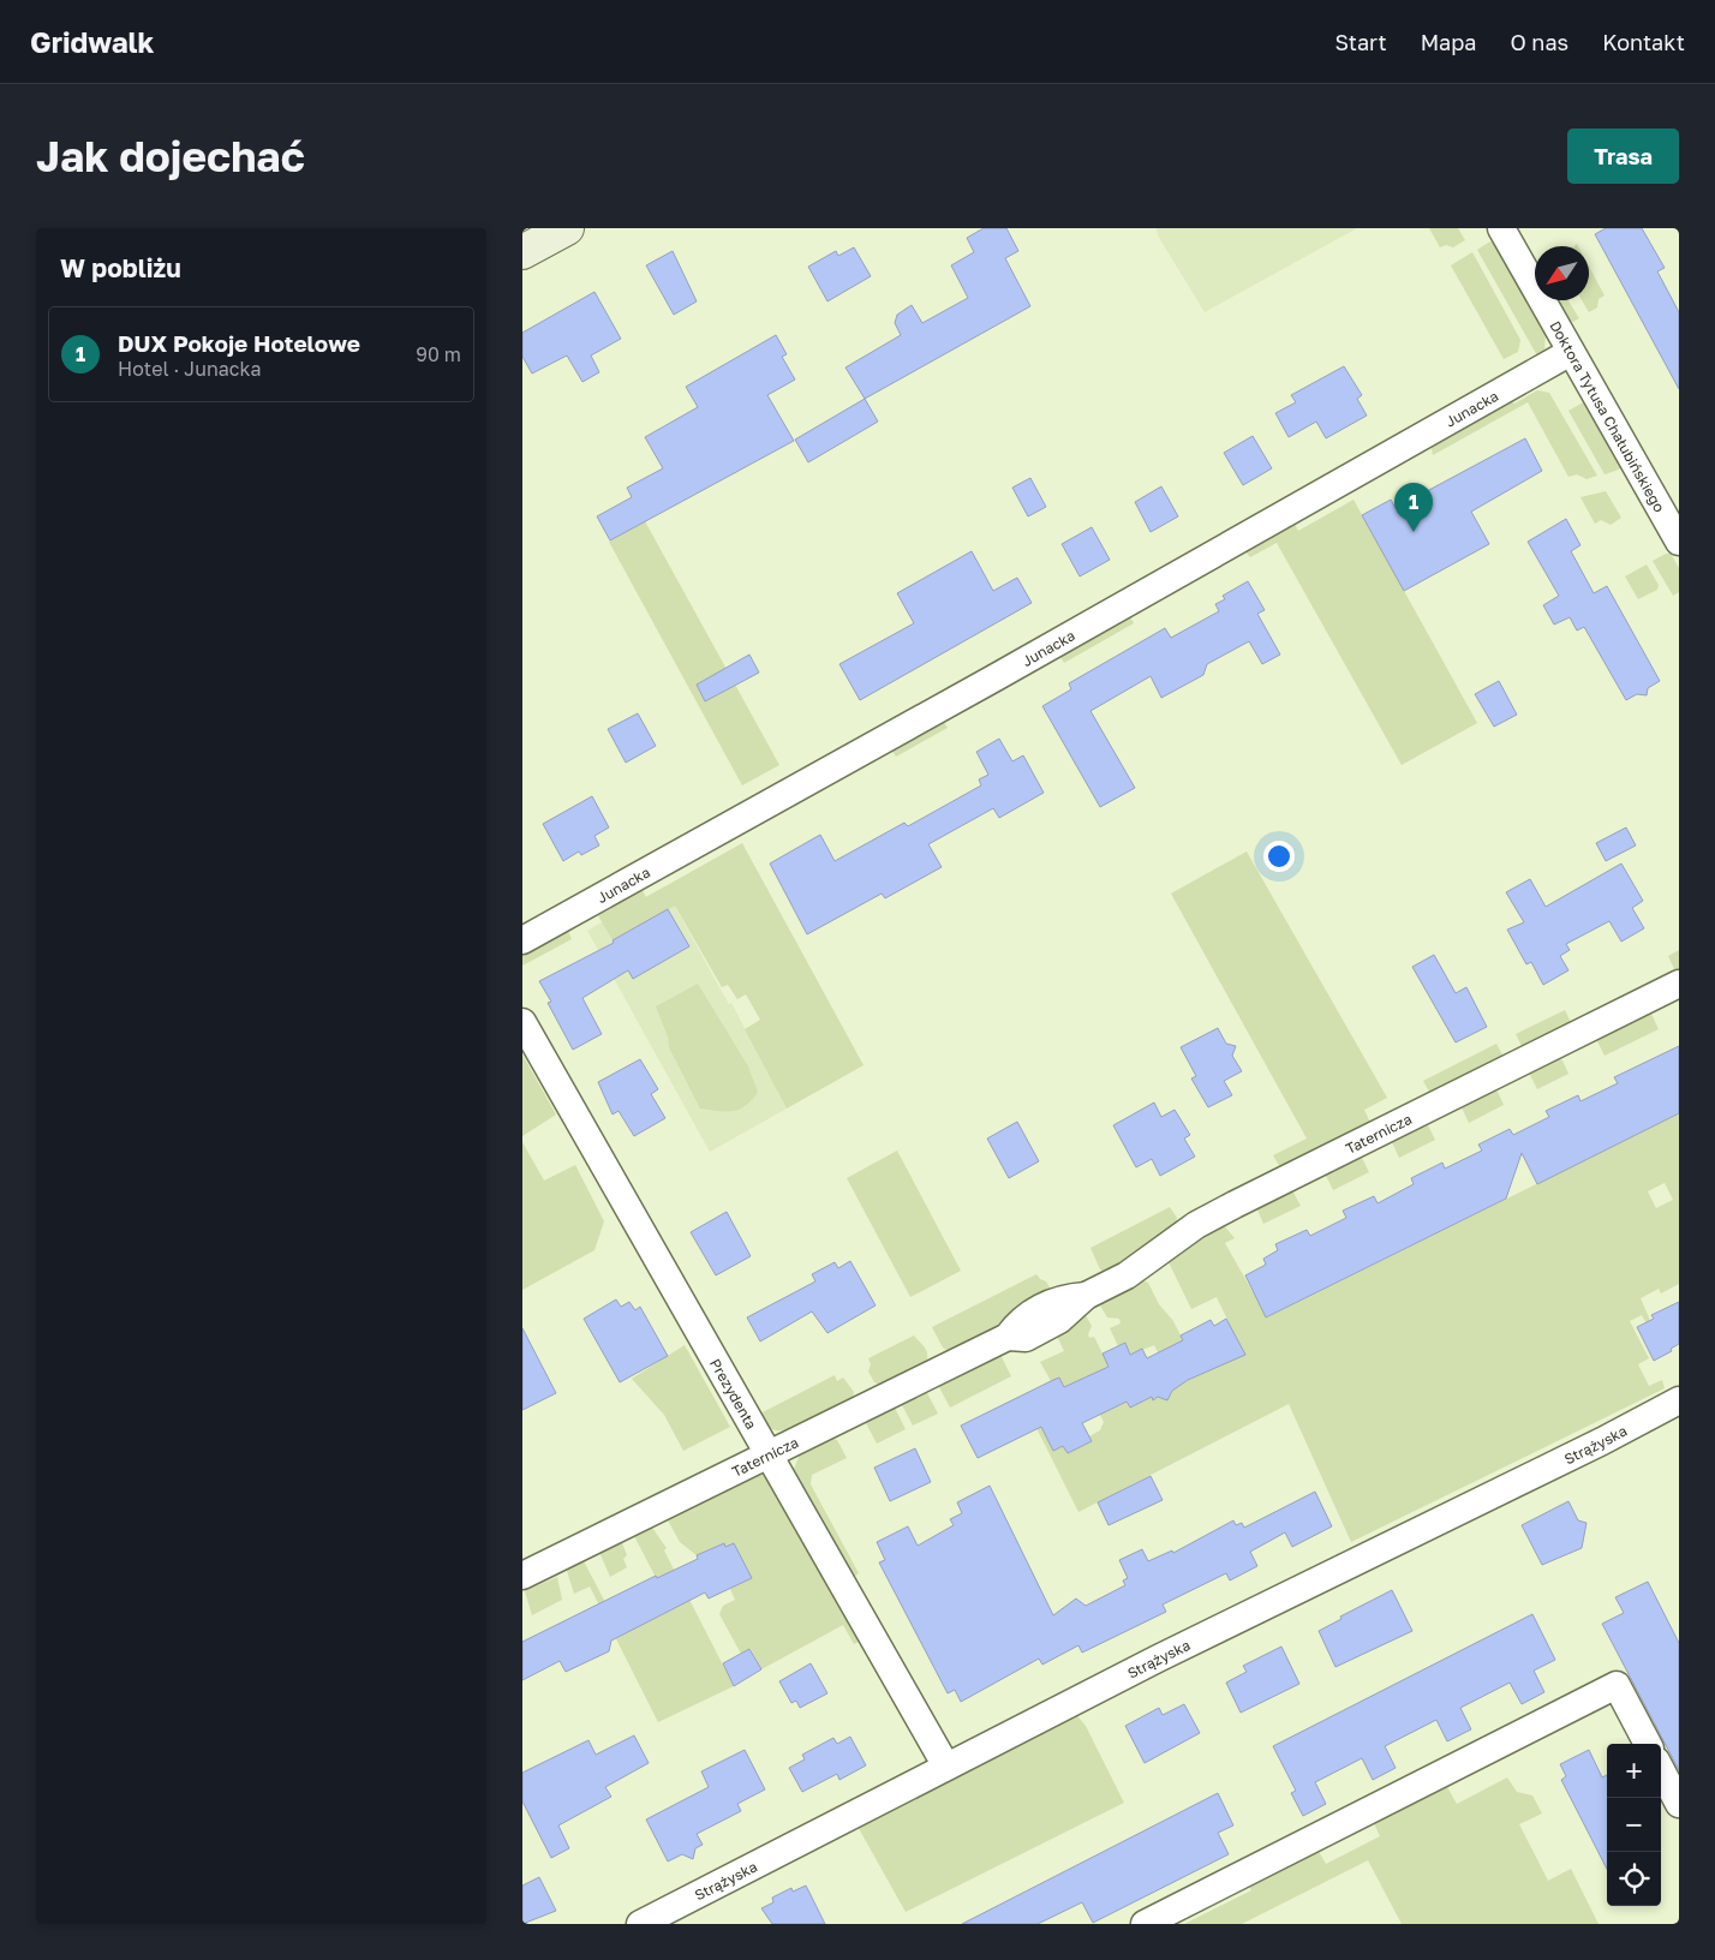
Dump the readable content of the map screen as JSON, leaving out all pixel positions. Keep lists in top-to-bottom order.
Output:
{
  "streets": {
    "street": [
      "Junacka",
      "Doktora Tytusa Chałubińskiego",
      "Taternicza",
      "Prezydenta",
      "Strążyska"
    ]
  },
  "crossings": [
    ["Junacka", "Doktora Tytusa Chałubińskiego"],
    ["Taternicza", "Prezydenta"],
    ["Prezydenta", "Strążyska"]
  ],
  "north": "bottom left",
  "page": {
    "header": "Gridwalk",
    "nav": [
      "Start",
      "Mapa",
      "O nas",
      "Kontakt"
    ],
    "buttons": "Trasa",
    "title": "Jak dojechać",
    "heading": "W pobliżu",
    "list": [
      {
        "mark": "1",
        "name": "DUX Pokoje Hotelowe",
        "note": "Hotel · Junacka",
        "value": "90 m"
      }
    ],
    "pins": "1",
    "map_buttons": ["+", "−"]
  }
}
